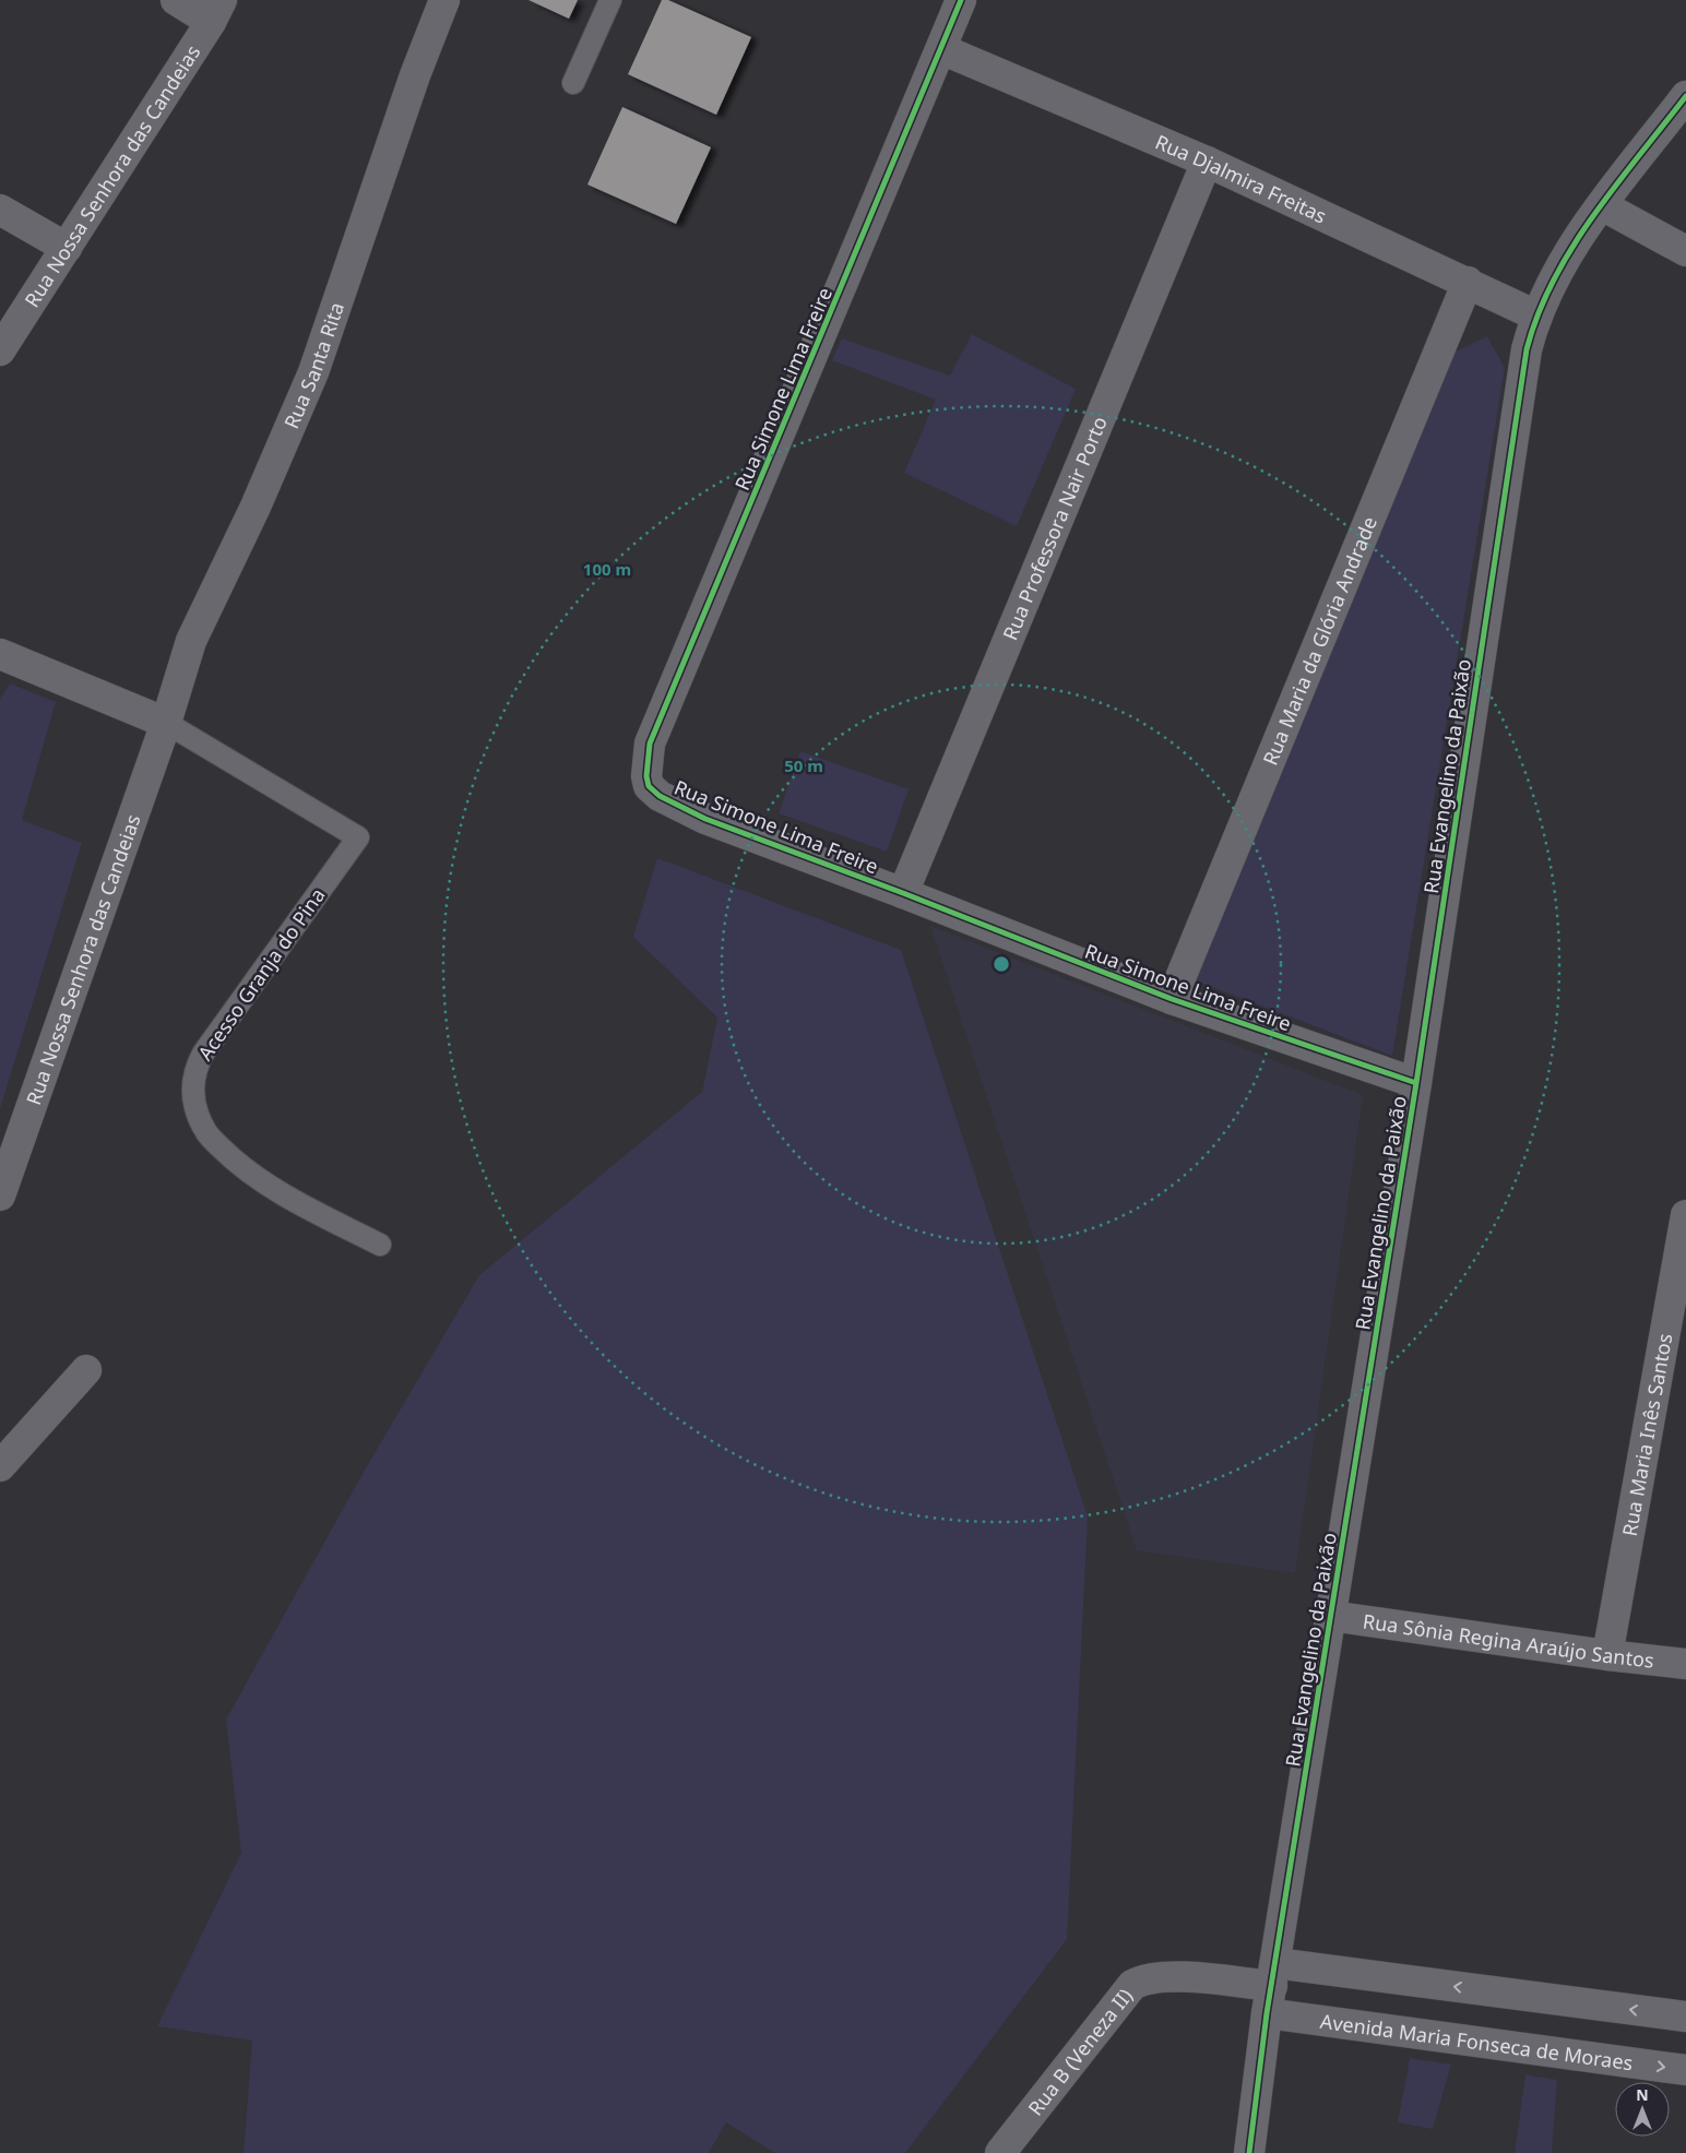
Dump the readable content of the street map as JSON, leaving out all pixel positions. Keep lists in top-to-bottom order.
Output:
{
  "streets": {
    "street": [
      "Rua Nossa Senhora das Candeias",
      "Rua Djalmira Freitas",
      "Rua Santa Rita",
      "Rua Simone Lima Freire",
      "Rua Professora Nair Porto",
      "Rua Maria da Glória Andrade",
      "Rua Evangelino da Paixão",
      "Rua Maria Inês Santos",
      "Rua Sônia Regina Araújo Santos",
      "Avenida Maria Fonseca de Moraes",
      "Rua B (Veneza II)"
    ],
    "lane": ["Acesso Granja do Pina"]
  },
  "crossings": [
    ["Rua Nossa Senhora das Candeias", "Rua Santa Rita"],
    ["Rua Nossa Senhora das Candeias", "Acesso Granja do Pina"],
    ["Rua Djalmira Freitas", "Rua Simone Lima Freire"],
    ["Rua Djalmira Freitas", "Rua Professora Nair Porto"],
    ["Rua Djalmira Freitas", "Rua Maria da Glória Andrade"],
    ["Rua Djalmira Freitas", "Rua Evangelino da Paixão"],
    ["Rua Santa Rita", "Acesso Granja do Pina"],
    ["Rua Simone Lima Freire", "Rua Professora Nair Porto"],
    ["Rua Simone Lima Freire", "Rua Maria da Glória Andrade"],
    ["Rua Simone Lima Freire", "Rua Evangelino da Paixão"],
    ["Rua Evangelino da Paixão", "Rua Sônia Regina Araújo Santos"],
    ["Rua Evangelino da Paixão", "Avenida Maria Fonseca de Moraes"],
    ["Rua Evangelino da Paixão", "Rua B (Veneza II)"],
    ["Rua Maria Inês Santos", "Rua Sônia Regina Araújo Santos"],
    ["Avenida Maria Fonseca de Moraes", "Rua B (Veneza II)"]
  ],
  "north": "top",
  "rings": ["100 m", "50 m"]
}
